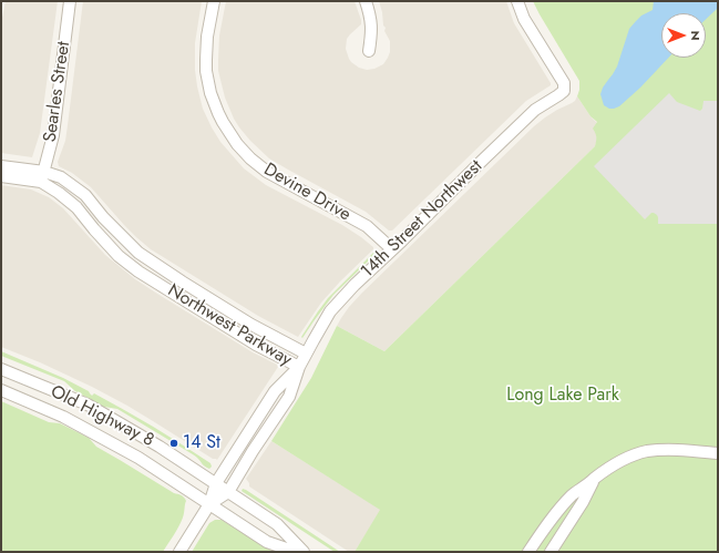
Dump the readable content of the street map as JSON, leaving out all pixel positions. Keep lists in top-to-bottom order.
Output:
{
  "streets": {
    "street": [
      "Searles Street",
      "Devine Drive",
      "14th Street Northwest",
      "Northwest Parkway",
      "Old Highway 8"
    ]
  },
  "crossings": [
    ["Searles Street", "Northwest Parkway"],
    ["Devine Drive", "14th Street Northwest"],
    ["14th Street Northwest", "Northwest Parkway"],
    ["14th Street Northwest", "Old Highway 8"]
  ],
  "parks": ["Long Lake Park"],
  "places": ["14 St"],
  "north": "right"
}
